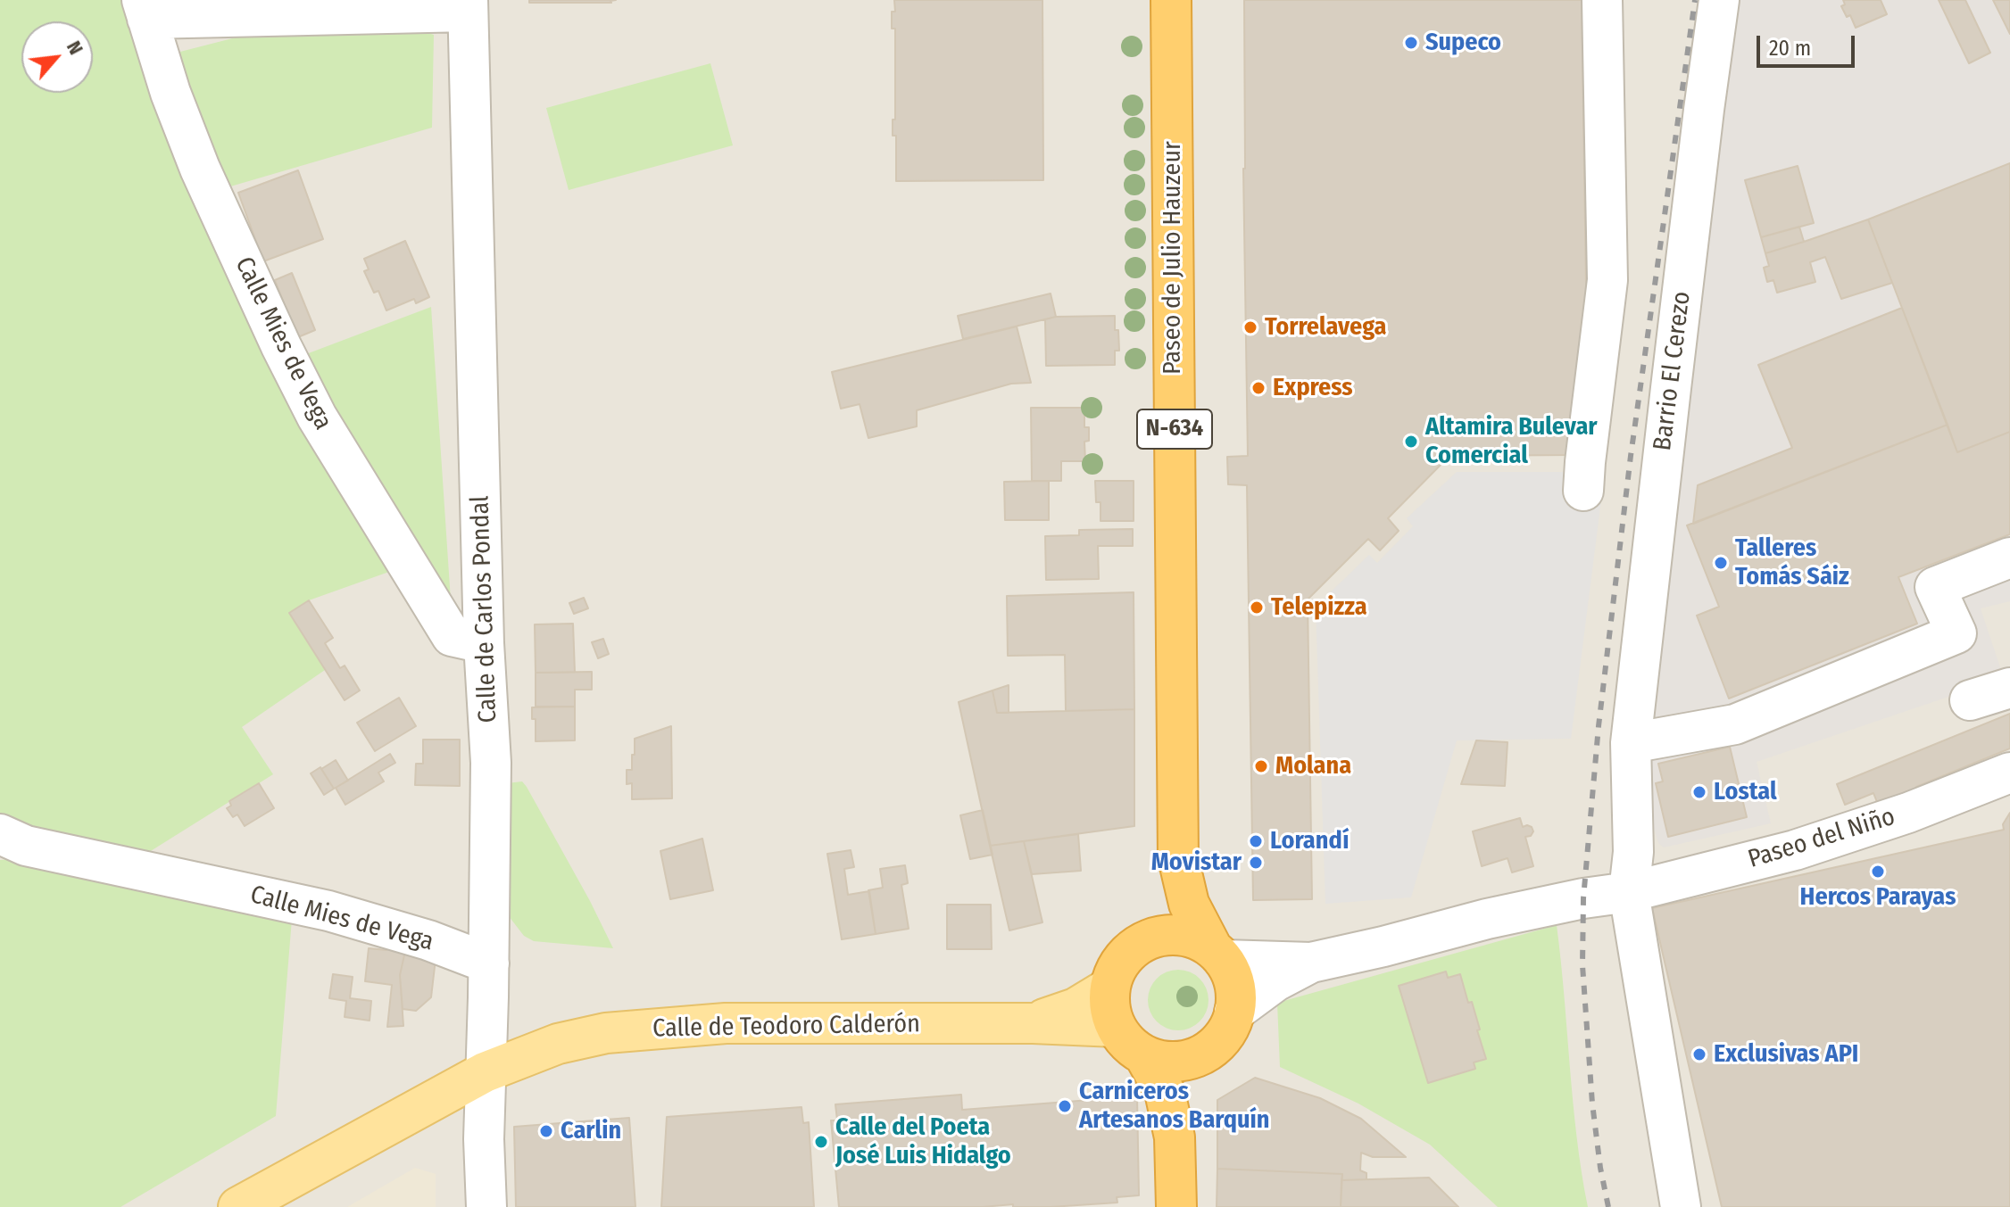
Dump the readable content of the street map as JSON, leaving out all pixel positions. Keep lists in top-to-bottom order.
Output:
{
  "streets": {
    "highway": ["Paseo de Julio Hauzeur", "N-634"],
    "main road": ["Calle de Teodoro Calderón"],
    "street": [
      "Calle Mies de Vega",
      "Barrio El Cerezo",
      "Calle de Carlos Pondal",
      "Paseo del Niño"
    ]
  },
  "crossings": [
    ["Paseo de Julio Hauzeur", "N-634"],
    ["Paseo de Julio Hauzeur", "Paseo del Niño"],
    ["Paseo de Julio Hauzeur", "Calle de Teodoro Calderón"],
    ["Calle Mies de Vega", "Calle de Carlos Pondal"],
    ["Barrio El Cerezo", "Paseo del Niño"],
    ["N-634", "Paseo del Niño"],
    ["N-634", "Calle de Teodoro Calderón"],
    ["Calle de Carlos Pondal", "Calle de Teodoro Calderón"],
    ["Paseo del Niño", "Calle de Teodoro Calderón"]
  ],
  "places": [
    "Supeco",
    "Torrelavega",
    "Express",
    "Altamira Bulevar Comercial",
    "Talleres Tomás Sáiz",
    "Telepizza",
    "Molana",
    "Lostal",
    "Lorandí",
    "Movistar",
    "Hercos Parayas",
    "Exclusivas API",
    "Carniceros Artesanos Barquín",
    "Carlin",
    "Calle del Poeta José Luis Hidalgo"
  ],
  "scale_bar": "20 m",
  "north": "top right"
}
